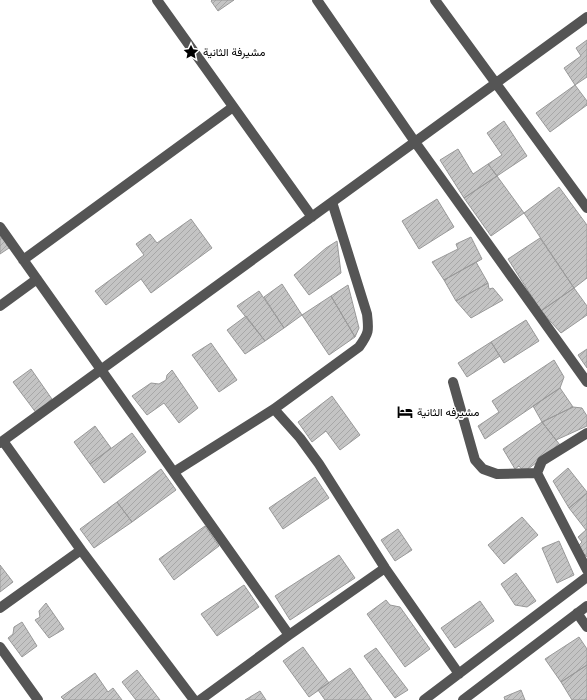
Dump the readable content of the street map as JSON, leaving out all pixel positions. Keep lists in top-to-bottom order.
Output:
{
  "places": {
    "place": ["مشيرفة الثانية"],
    "hotel": ["مشيرفه الثانية"]
  }
}
